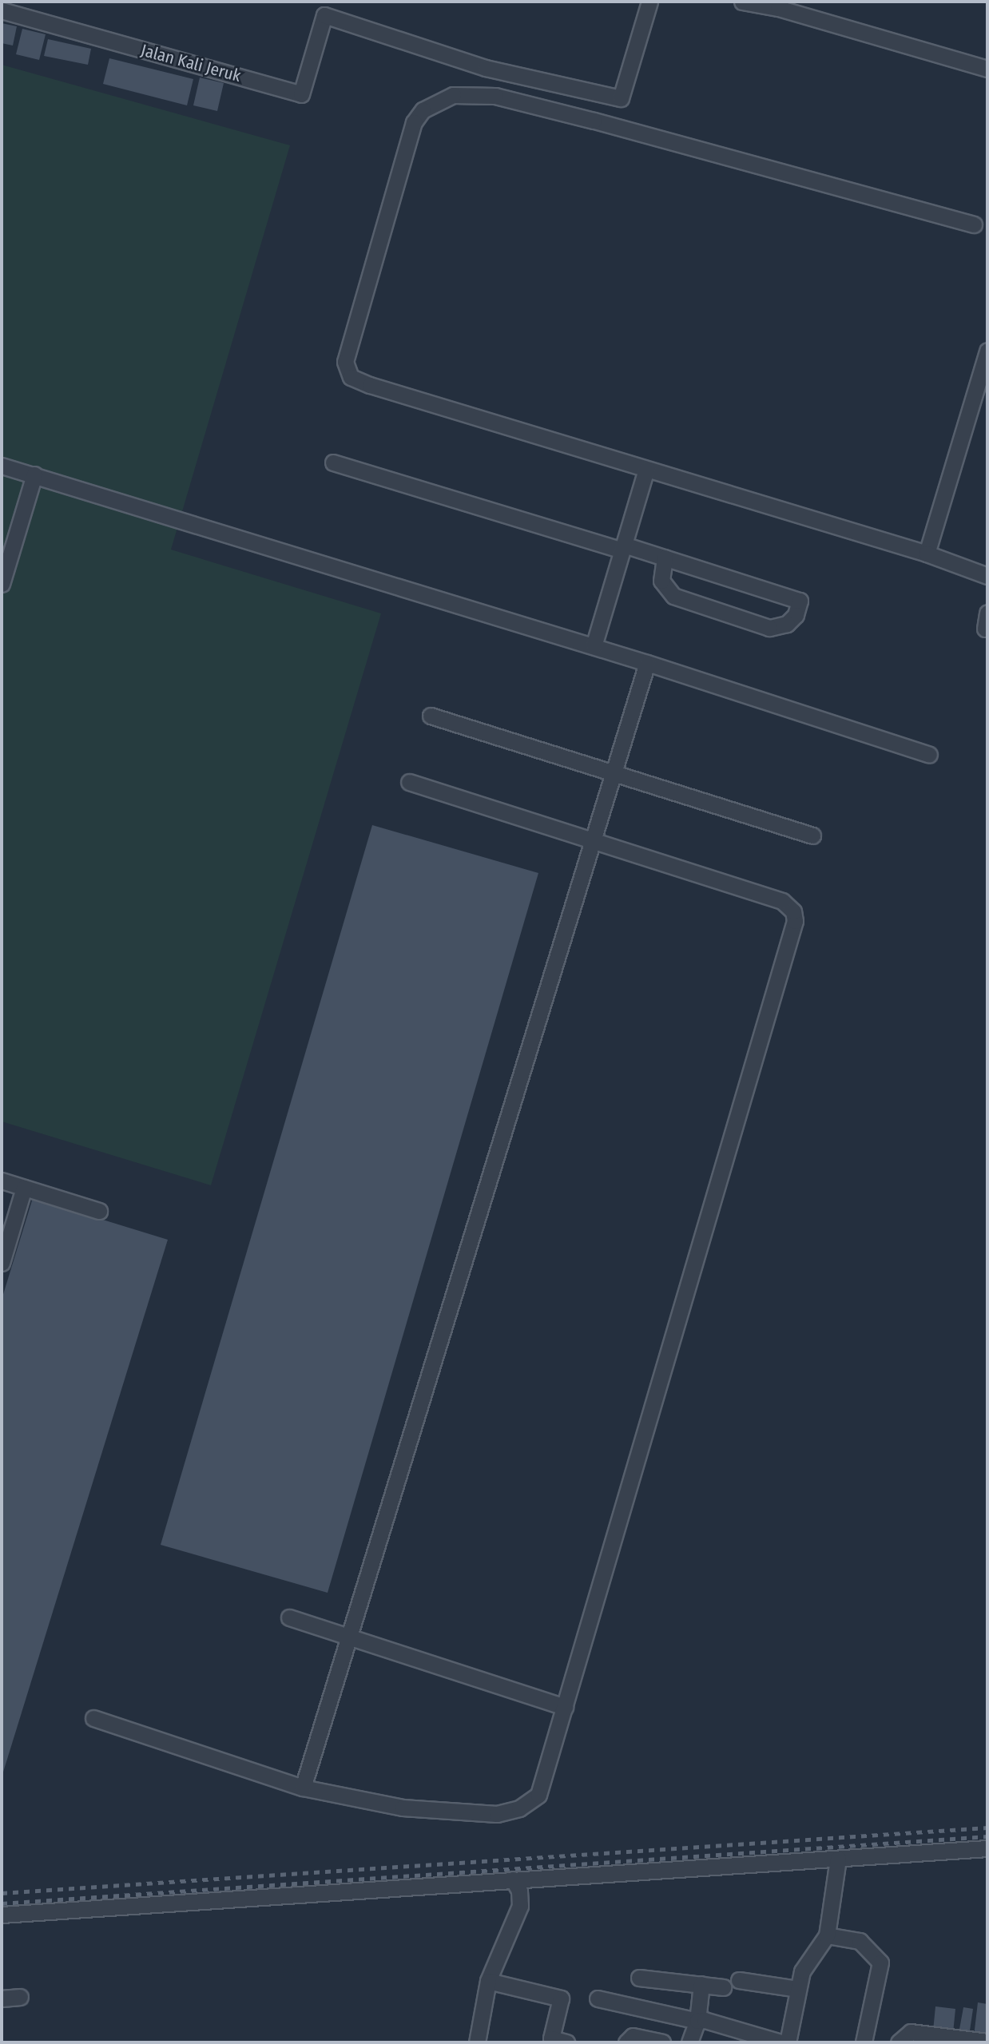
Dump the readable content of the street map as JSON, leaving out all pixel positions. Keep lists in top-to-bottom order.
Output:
{
  "streets": {
    "street": ["Jalan Kali Jeruk"]
  }
}
